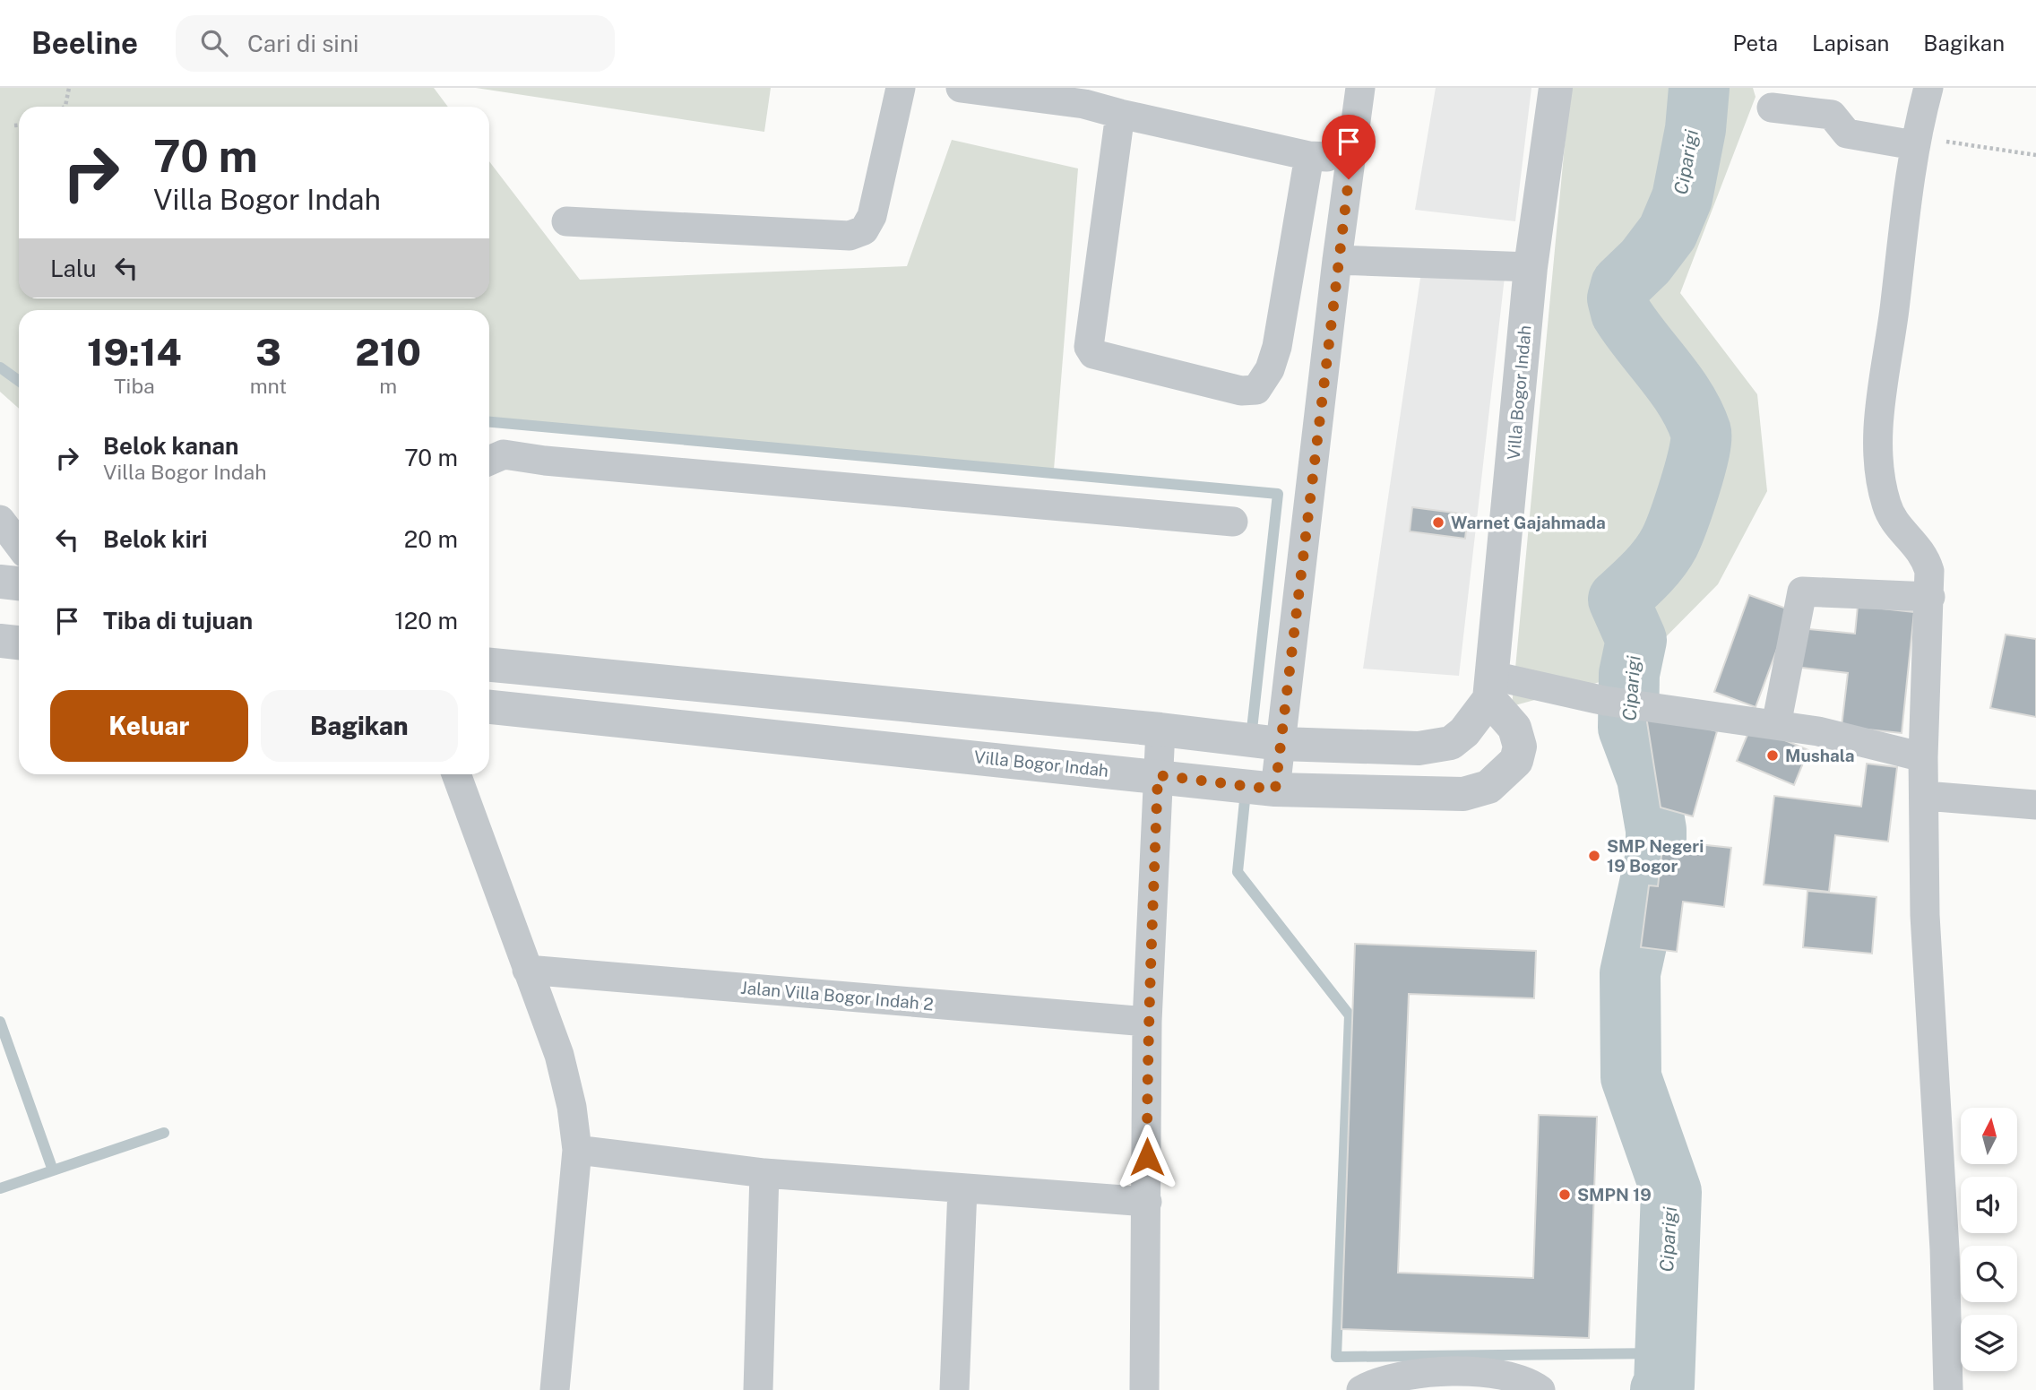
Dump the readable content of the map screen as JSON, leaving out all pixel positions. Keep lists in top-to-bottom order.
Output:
{
  "streets": {
    "street": ["Villa Bogor Indah", "Jalan Villa Bogor Indah 2"]
  },
  "water": ["Ciparigi"],
  "places": [
    "Warnet Gajahmada",
    "Mushala",
    "SMP Negeri 19 Bogor",
    "SMPN 19"
  ],
  "north": "top",
  "page": {
    "header": "Beeline",
    "search": "Cari di sini",
    "nav": ["Peta", "Lapisan", "Bagikan"],
    "turn": ["70 m", "Villa Bogor Indah"],
    "then": "Lalu",
    "eta": [
      "19:14",
      "Tiba",
      "3",
      "mnt",
      "210",
      "m"
    ],
    "list": [
      {
        "name": "Belok kanan",
        "note": "Villa Bogor Indah",
        "value": "70 m"
      },
      {
        "name": "Belok kiri",
        "value": "20 m"
      },
      {
        "name": "Tiba di tujuan",
        "value": "120 m"
      }
    ],
    "buttons": ["Keluar", "Bagikan"]
  }
}
